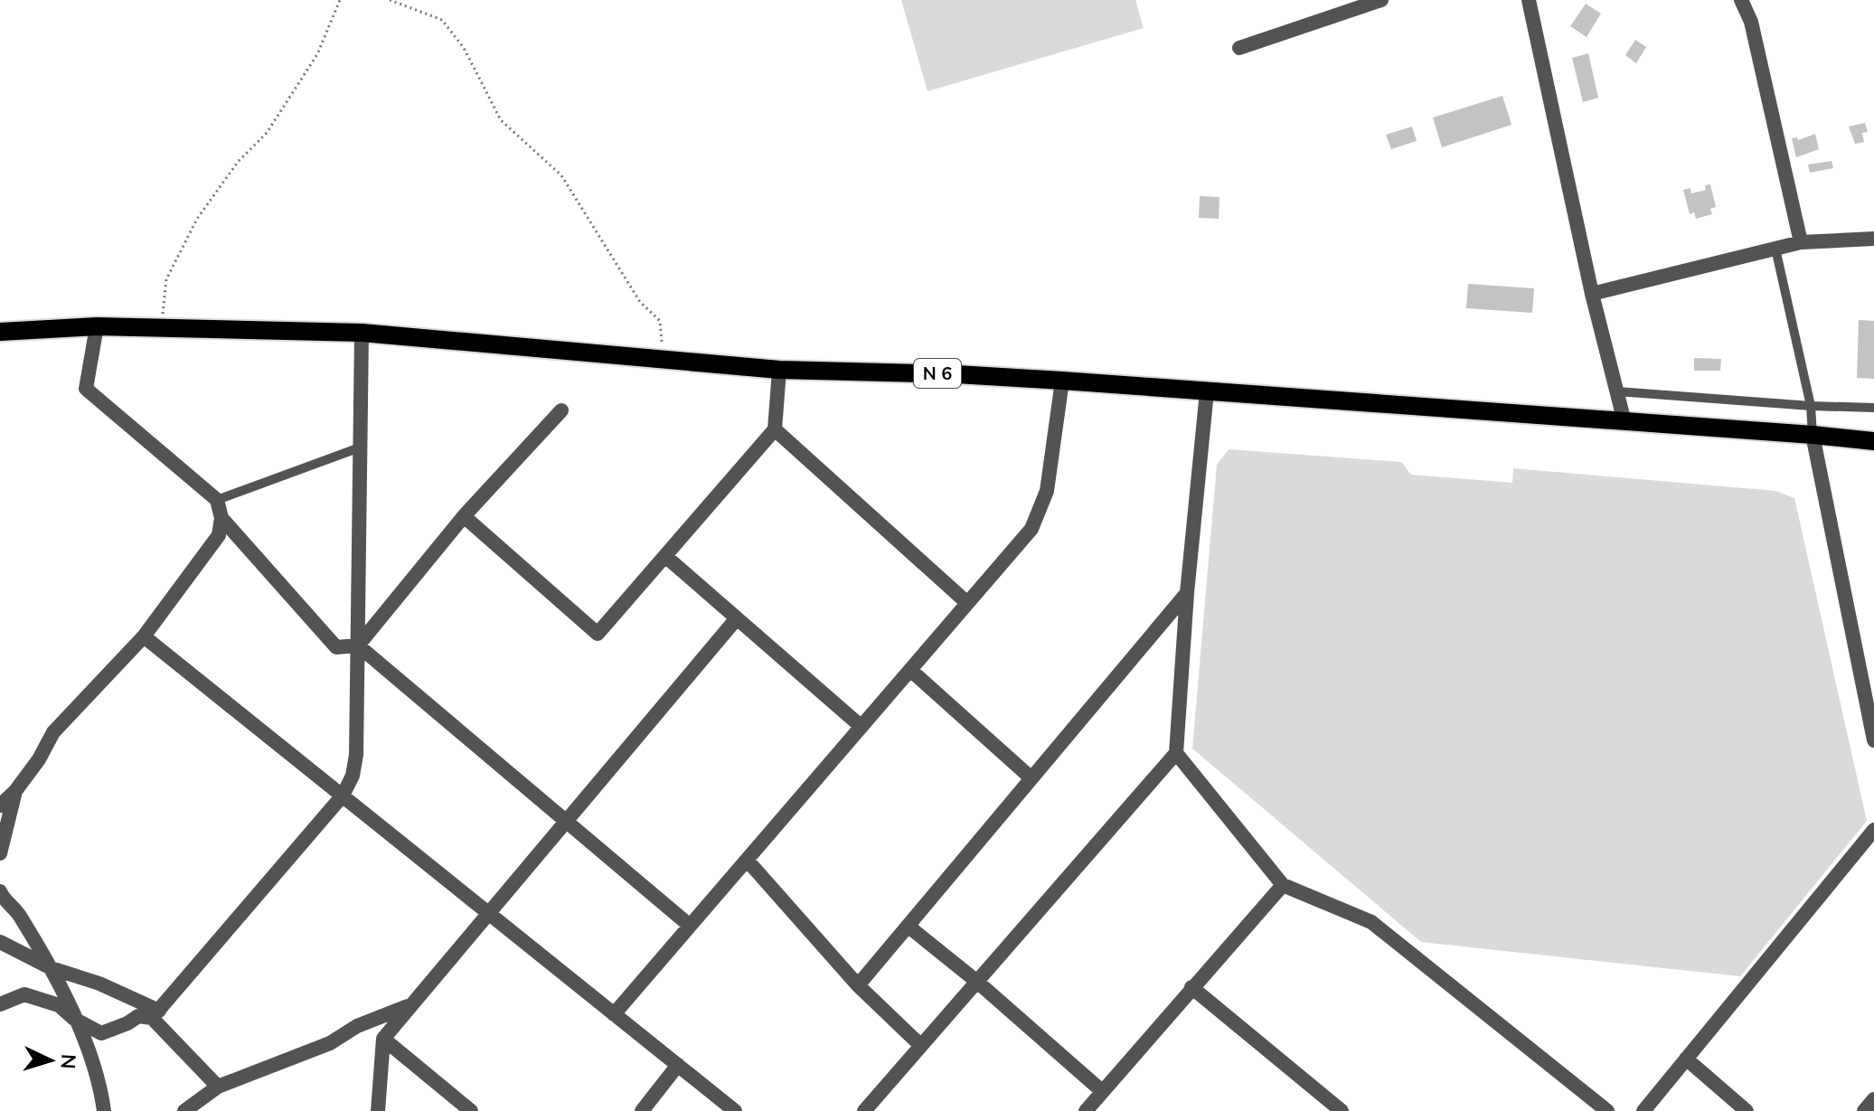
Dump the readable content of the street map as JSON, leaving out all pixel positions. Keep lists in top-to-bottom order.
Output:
{
  "streets": {
    "main road": ["N 6"]
  },
  "north": "right"
}
